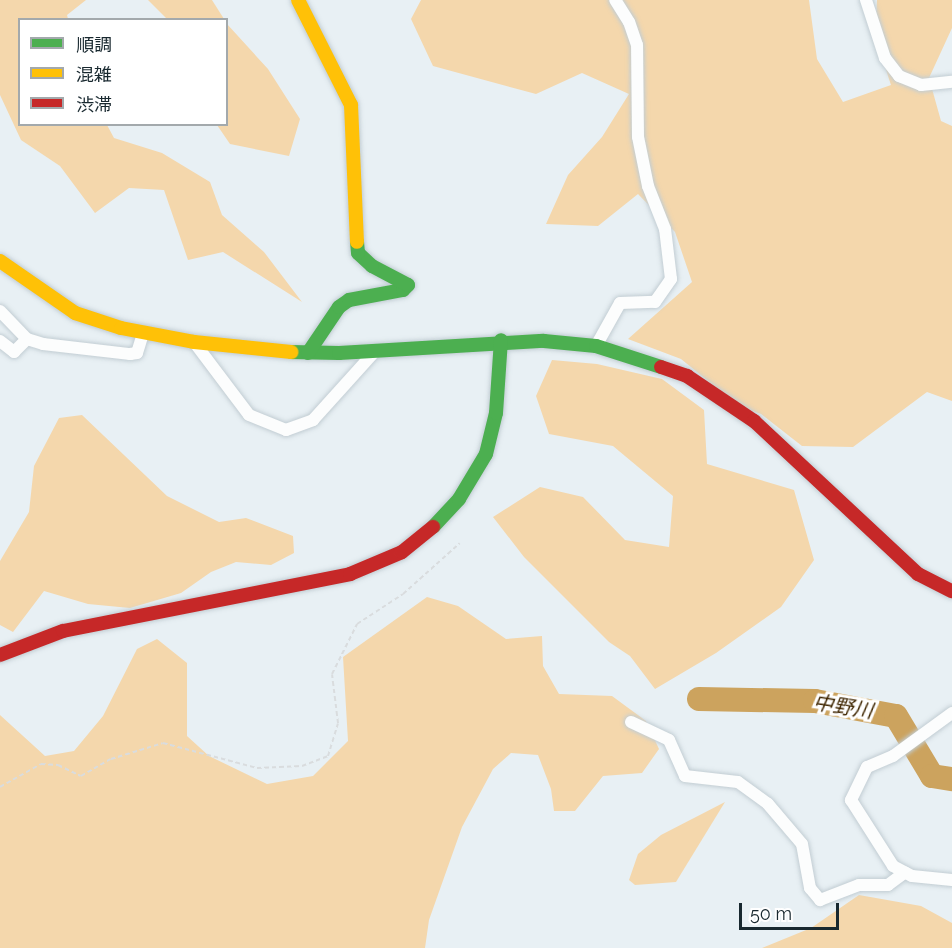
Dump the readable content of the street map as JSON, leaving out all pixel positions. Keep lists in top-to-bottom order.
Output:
{
  "water": ["中野川"],
  "legend": ["順調", "混雑", "渋滞"],
  "scale_bar": "50 m"
}
